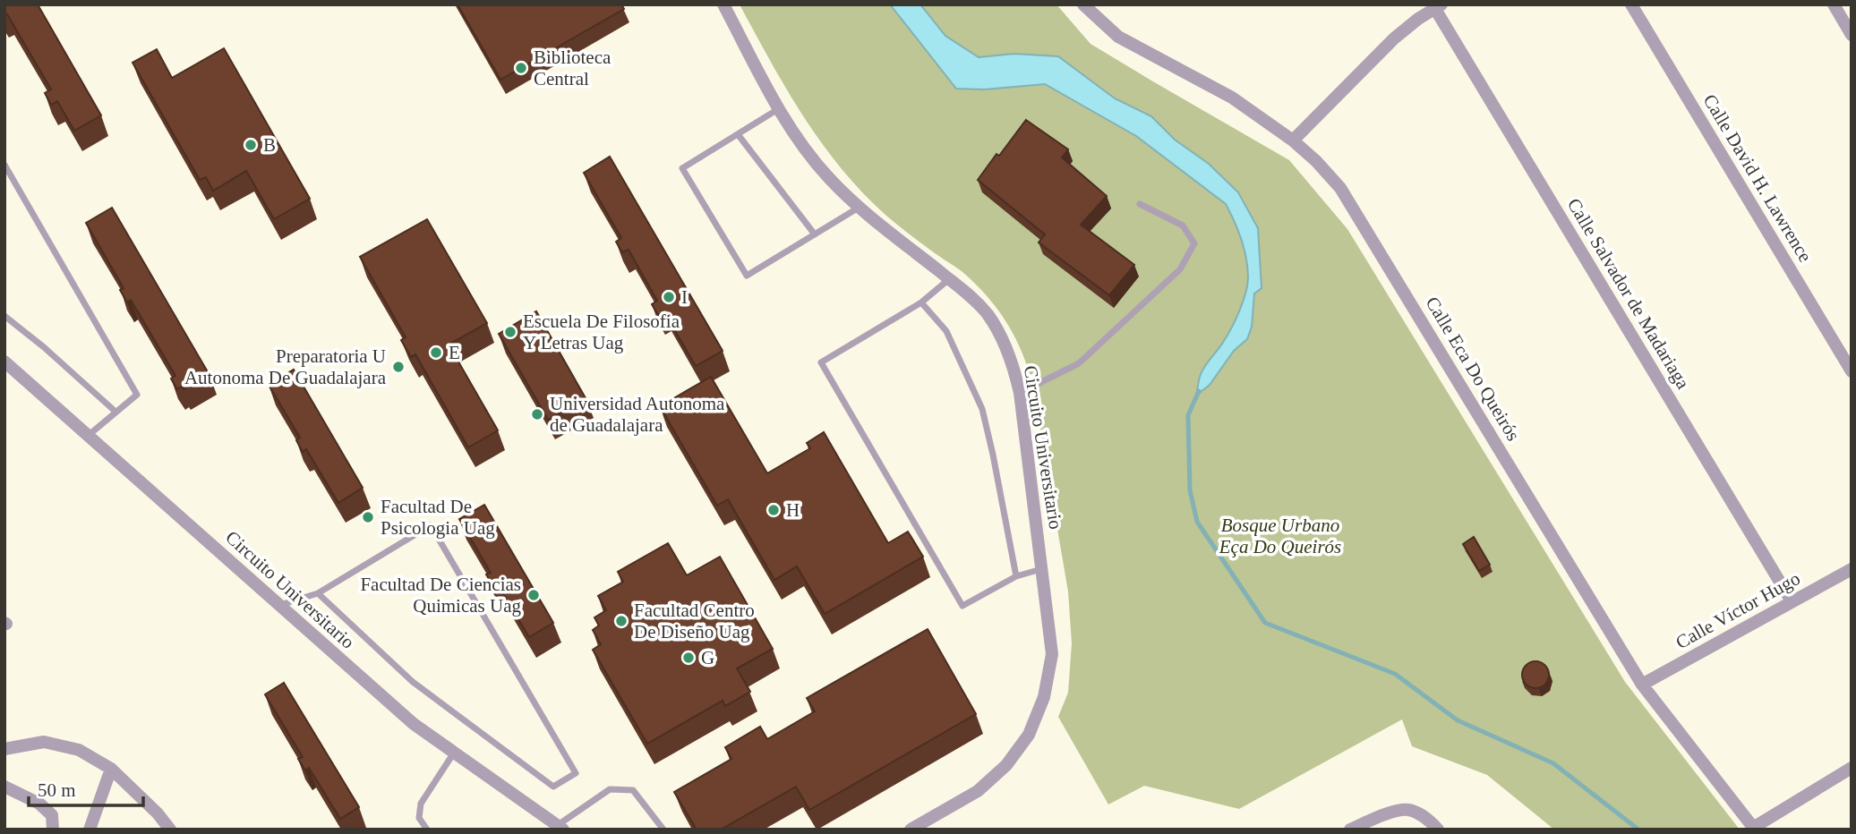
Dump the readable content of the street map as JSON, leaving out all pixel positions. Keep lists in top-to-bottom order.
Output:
{
  "streets": {
    "street": [
      "Calle David H. Lawrence",
      "Calle Salvador de Madariaga",
      "Calle Eca Do Queirós",
      "Circuito Universitario",
      "Calle Víctor Hugo"
    ]
  },
  "crossings": [
    ["Calle Salvador de Madariaga", "Calle Víctor Hugo"],
    ["Calle Eca Do Queirós", "Calle Víctor Hugo"]
  ],
  "parks": ["Bosque Urbano Eça Do Queirós"],
  "places": [
    "Biblioteca Central",
    "B",
    "I",
    "Escuela De Filosofia Y Letras Uag",
    "E",
    "Preparatoria U Autonoma De Guadalajara",
    "Universidad Autonoma de Guadalajara",
    "H",
    "Facultad De Psicologia Uag",
    "Facultad De Ciencias Quimicas Uag",
    "Facultad Centro De Diseño Uag",
    "G"
  ],
  "scale_bar": "50 m"
}
